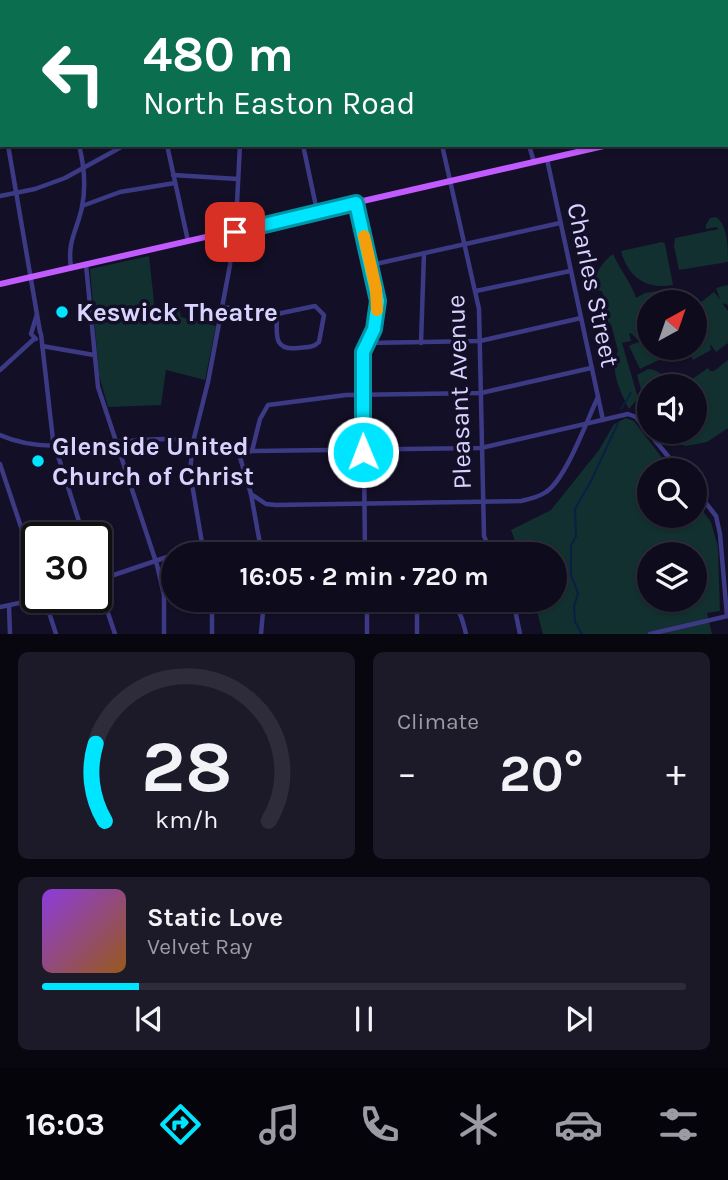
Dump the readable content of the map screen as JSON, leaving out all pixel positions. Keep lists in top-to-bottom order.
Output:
{
  "streets": {
    "street": ["Charles Street", "Pleasant Avenue"]
  },
  "places": ["Keswick Theatre", "Glenside United Church of Christ"],
  "north": "top right",
  "page": {
    "turn": ["480 m", "North Easton Road"],
    "limit": "30",
    "trip": "16:05 · 2 min · 720 m",
    "tile": "Climate",
    "heat": ["−", "20°", "+"],
    "song": ["Static Love", "Velvet Ray"],
    "tabs": "16:03",
    "gauge": ["28", "km/h"]
  }
}
